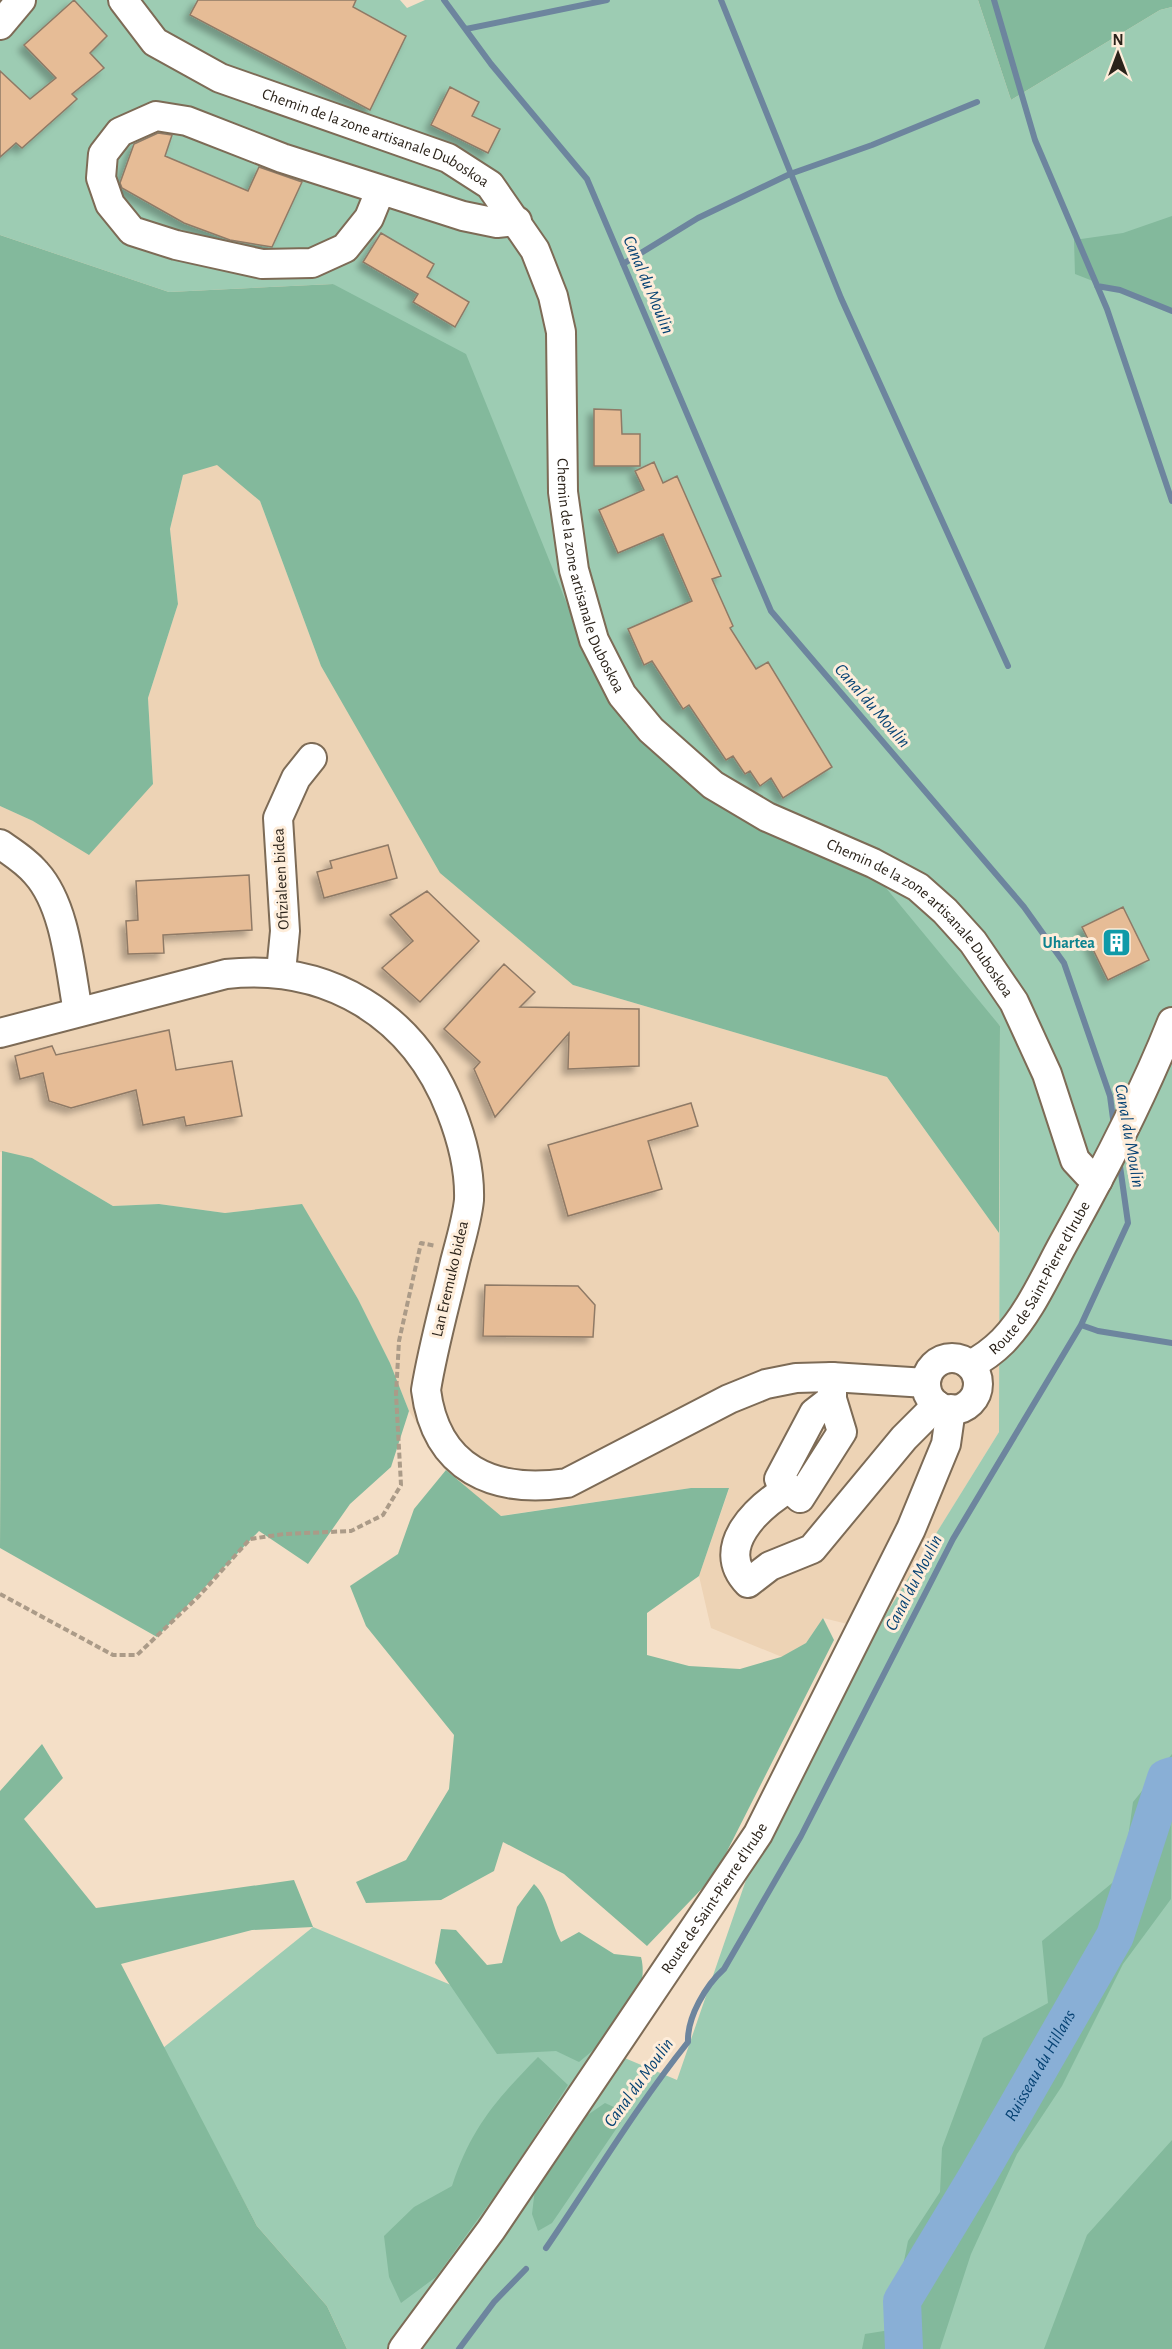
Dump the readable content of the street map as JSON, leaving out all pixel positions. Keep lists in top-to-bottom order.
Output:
{
  "streets": {
    "street": [
      "Chemin de la zone artisanale Duboskoa",
      "Ofizialeen bidea",
      "Route de Saint-Pierre d'Irube",
      "Lan Eremuko bidea"
    ]
  },
  "crossings": [
    ["Chemin de la zone artisanale Duboskoa", "Route de Saint-Pierre d'Irube"],
    ["Ofizialeen bidea", "Lan Eremuko bidea"],
    ["Route de Saint-Pierre d'Irube", "Lan Eremuko bidea"]
  ],
  "water": ["Canal du Moulin", "Ruisseau du Hillans"],
  "places": {
    "building": ["Uhartea"]
  },
  "north": "top"
}
